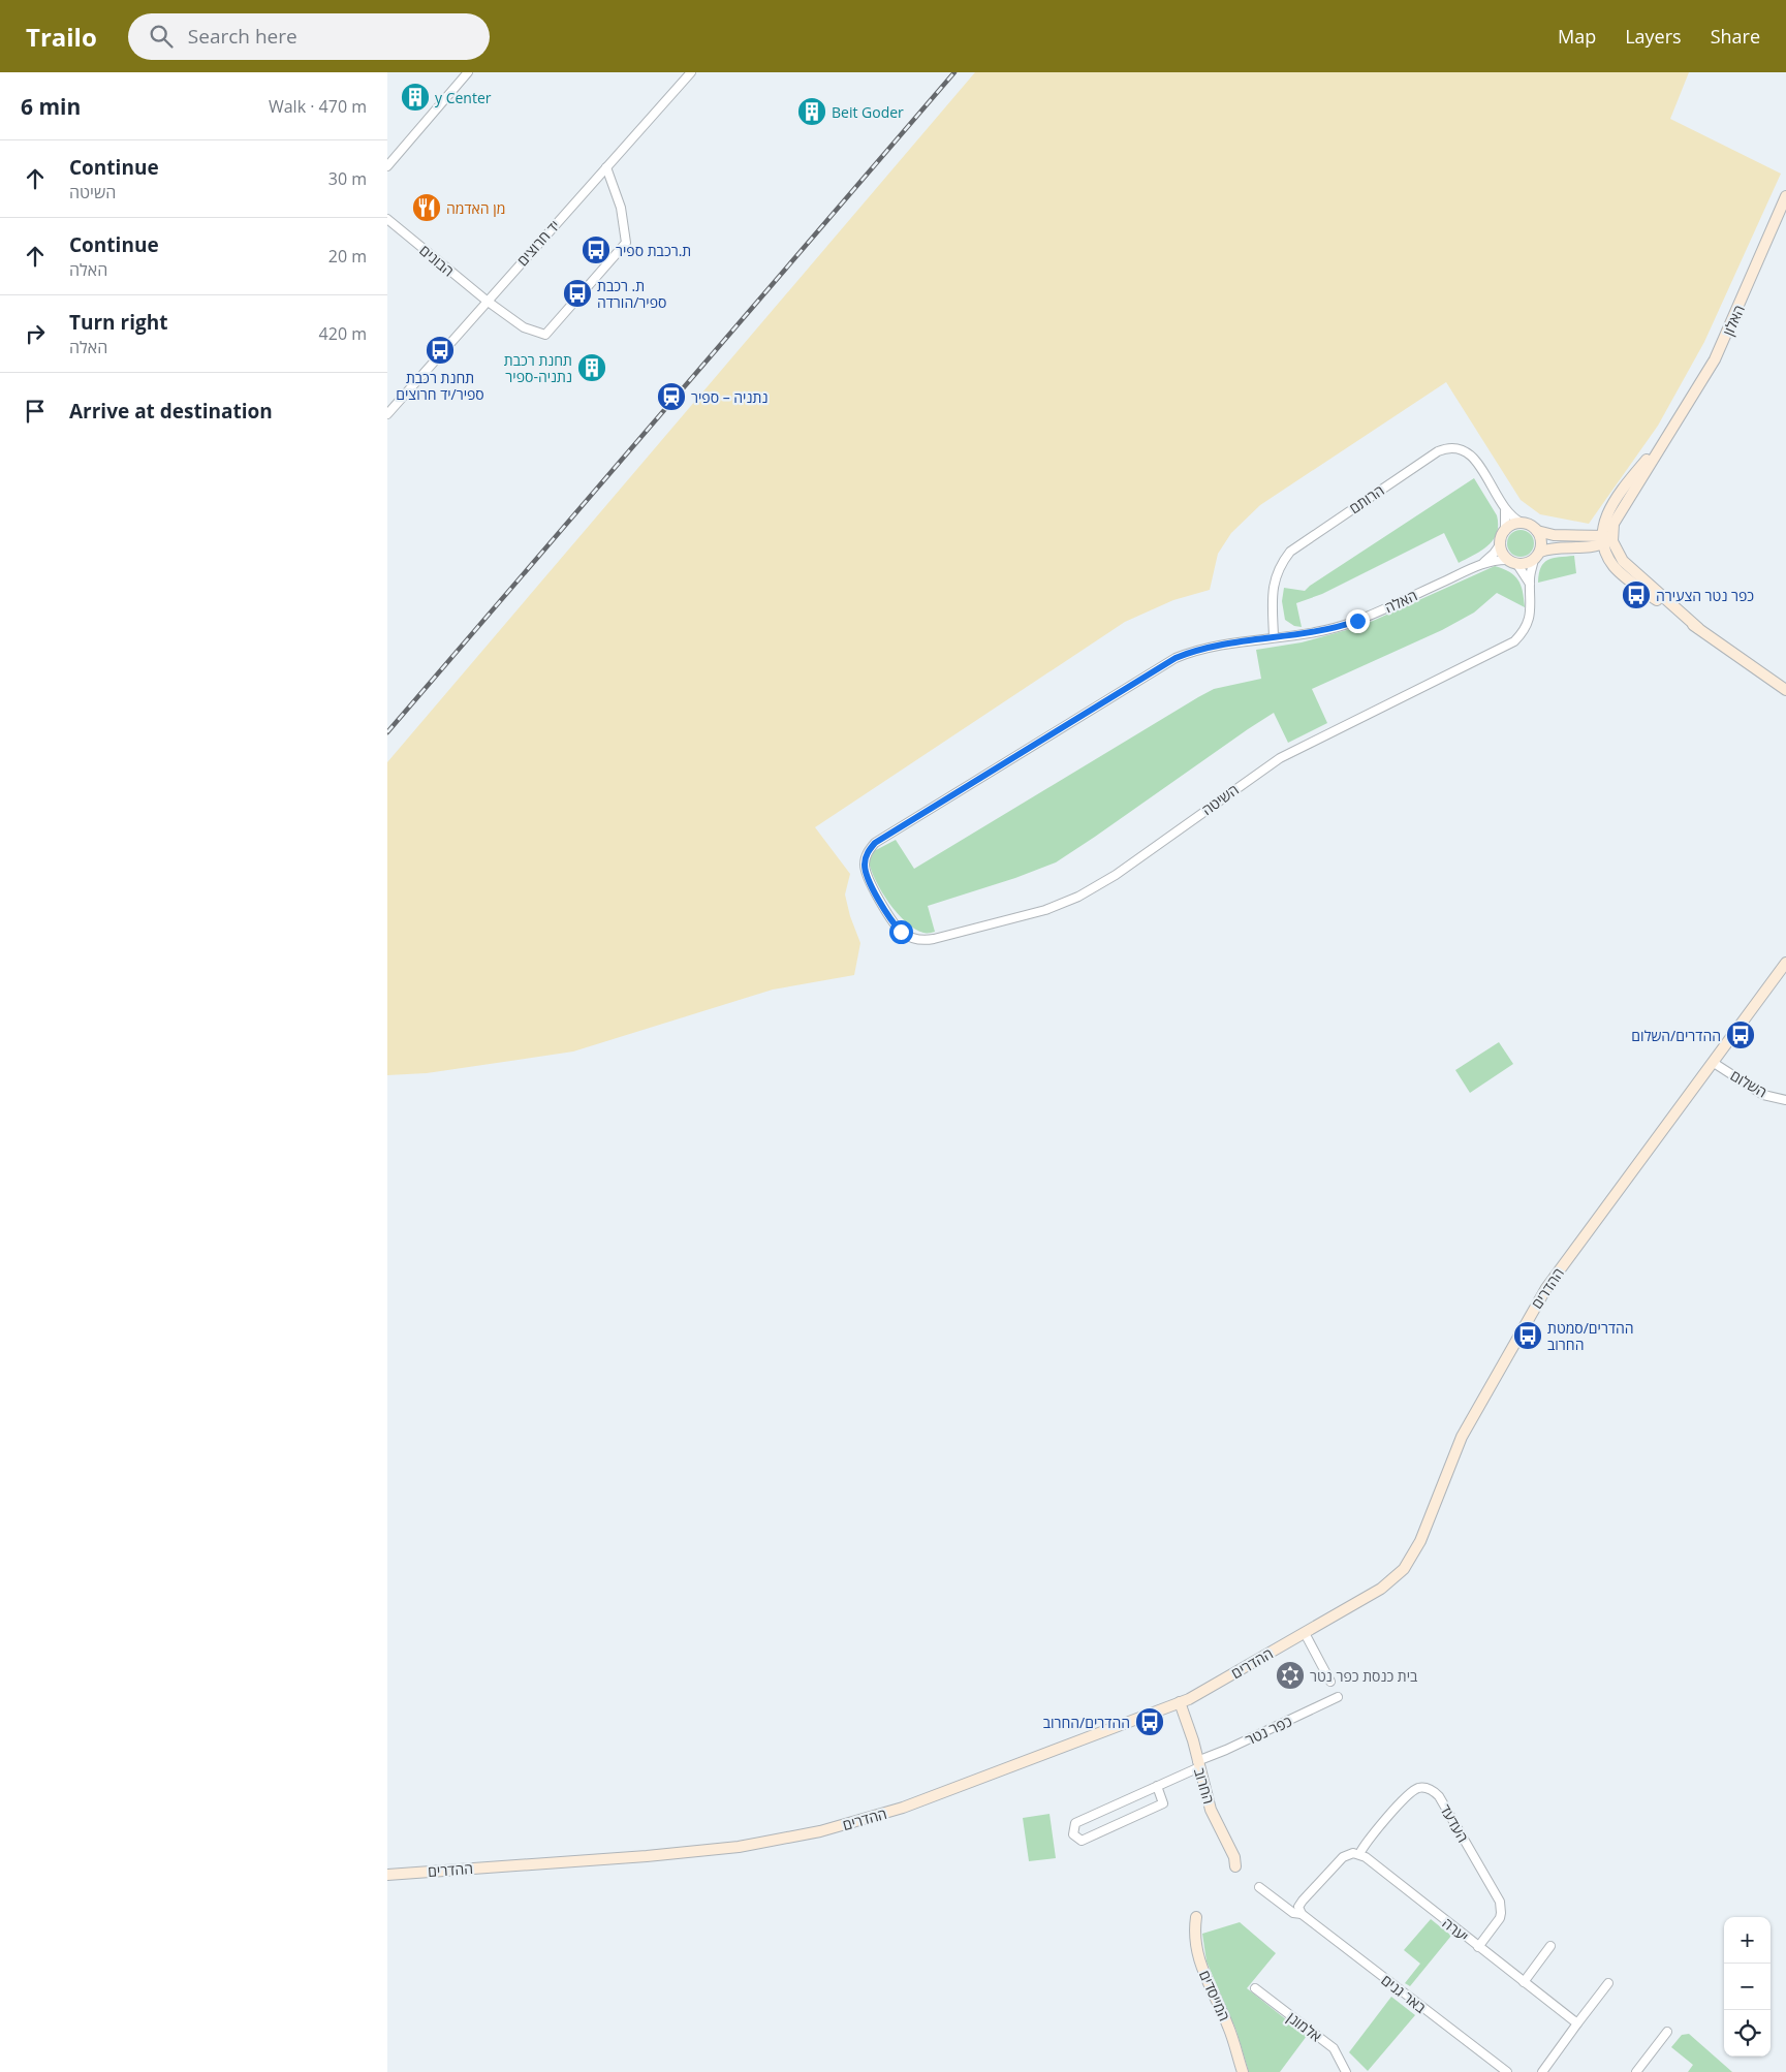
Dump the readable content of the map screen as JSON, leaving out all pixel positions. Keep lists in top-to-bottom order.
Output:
{
  "streets": {
    "main road": [
      "האלון",
      "ההדרים",
      "החרוב",
      "המייסדים"
    ],
    "street": [
      "יד חרוצים",
      "הבונים",
      "הרותם",
      "האלה",
      "השיטה",
      "השלום",
      "כפר נטר",
      "העדעד",
      "יערה",
      "באר גנים",
      "אלמונן"
    ]
  },
  "crossings": [
    ["יד חרוצים", "הבונים"],
    ["הרותם", "האלה"],
    ["הרותם", "השיטה"],
    ["האלה", "השיטה"],
    ["השלום", "ההדרים"],
    ["ההדרים", "החרוב"],
    ["כפר נטר", "החרוב"],
    ["העדעד", "יערה"]
  ],
  "places": {
    "building": ["y Center", "Beit Goder", "תחנת רכבת נתניה-ספיר"],
    "restaurant": ["מן האדמה"],
    "bus stop": [
      "ת.רכבת ספיר",
      "ת. רכבת ספיר/הורדה",
      "תחנת רכבת ספיר/יד חרוצים",
      "כפר נטר הצעירה",
      "ההדרים/השלום",
      "ההדרים/סמטת החרוב",
      "ההדרים/החרוב"
    ],
    "station": ["נתניה – ספיר"],
    "synagogue": ["בית כנסת כפר נטר"]
  },
  "page": {
    "header": "Trailo",
    "search": "Search here",
    "nav": ["Map", "Layers", "Share"],
    "heading": ["6 min", "Walk · 470 m"],
    "list": [
      ["Continue", "השיטה", "30 m"],
      ["Continue", "האלה", "20 m"],
      ["Turn right", "האלה", "420 m"],
      "Arrive at destination"
    ],
    "map_buttons": ["+", "−"]
  }
}
